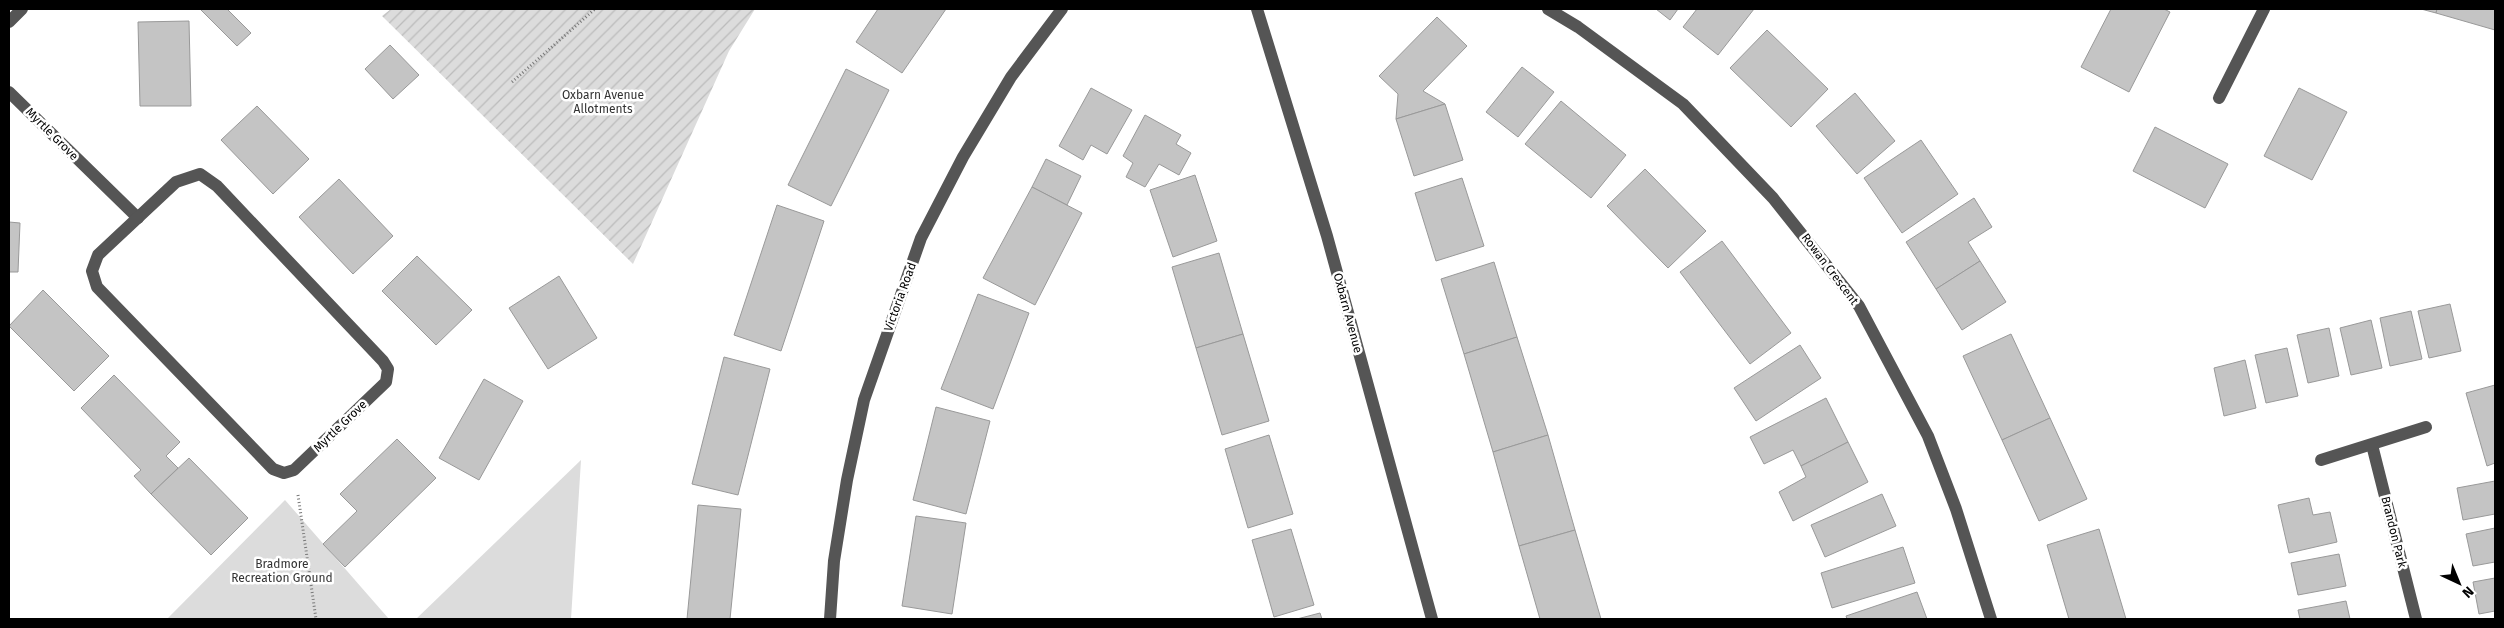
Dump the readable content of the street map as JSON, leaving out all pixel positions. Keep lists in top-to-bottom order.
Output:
{
  "streets": {
    "street": [
      "Myrtle Grove",
      "Rowan Crescent",
      "Victoria Road",
      "Oxbarn Avenue",
      "Brandon Park"
    ]
  },
  "parks": ["Oxbarn Avenue Allotments", "Bradmore Recreation Ground"],
  "north": "bottom right"
}
